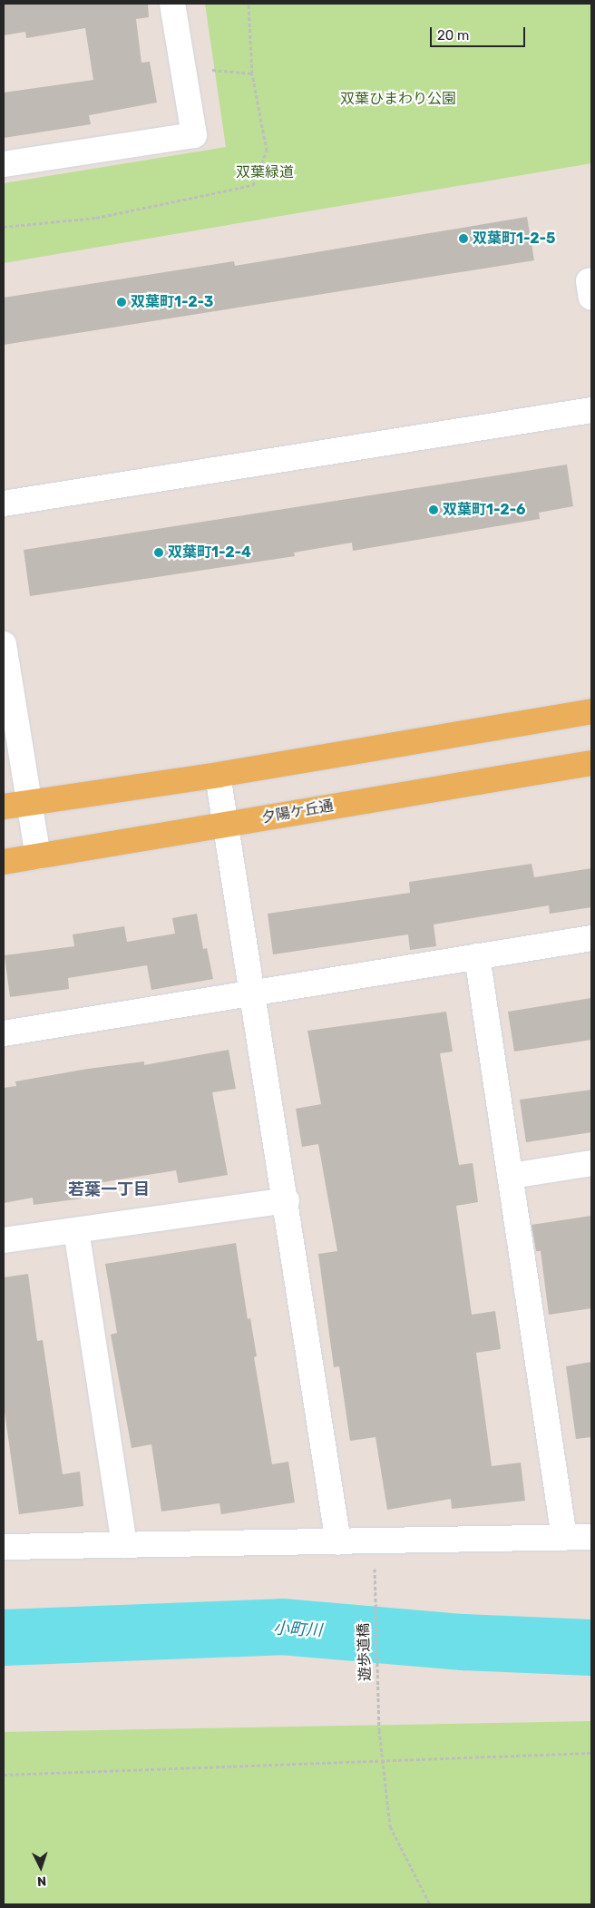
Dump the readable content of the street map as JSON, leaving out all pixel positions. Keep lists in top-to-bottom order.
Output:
{
  "streets": {
    "main road": ["夕陽ケ丘通"],
    "path": ["遊歩道橋"]
  },
  "districts": ["若葉一丁目"],
  "water": ["小町川"],
  "parks": ["双葉ひまわり公園", "双葉緑道"],
  "places": [
    "双葉町1-2-5",
    "双葉町1-2-3",
    "双葉町1-2-6",
    "双葉町1-2-4"
  ],
  "scale_bar": "20 m",
  "north": "bottom"
}
